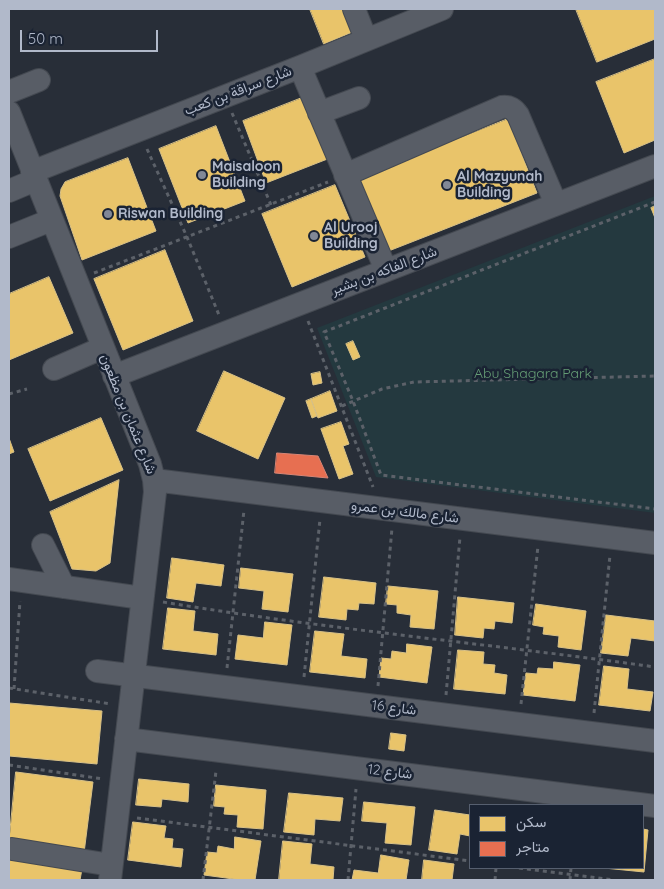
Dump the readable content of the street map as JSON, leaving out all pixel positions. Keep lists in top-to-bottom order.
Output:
{
  "streets": {
    "street": [
      "شارع سراقة بن كعب",
      "شارع الفاكه بن بشير",
      "شارع عثمان بن مظعون",
      "شارع مالك بن عمرو",
      "شارع 16",
      "شارع 12"
    ]
  },
  "crossings": [
    ["شارع سراقة بن كعب", "شارع عثمان بن مظعون"],
    ["شارع الفاكه بن بشير", "شارع عثمان بن مظعون"],
    ["شارع عثمان بن مظعون", "شارع مالك بن عمرو"],
    ["شارع عثمان بن مظعون", "شارع 16"],
    ["شارع عثمان بن مظعون", "شارع 12"]
  ],
  "parks": ["Abu Shagara Park"],
  "places": [
    "Maisaloon Building",
    "Al Mazyunah Building",
    "Riswan Building",
    "Al Urooj Building"
  ],
  "legend": ["سكن", "متاجر"],
  "scale_bar": "50 m"
}
